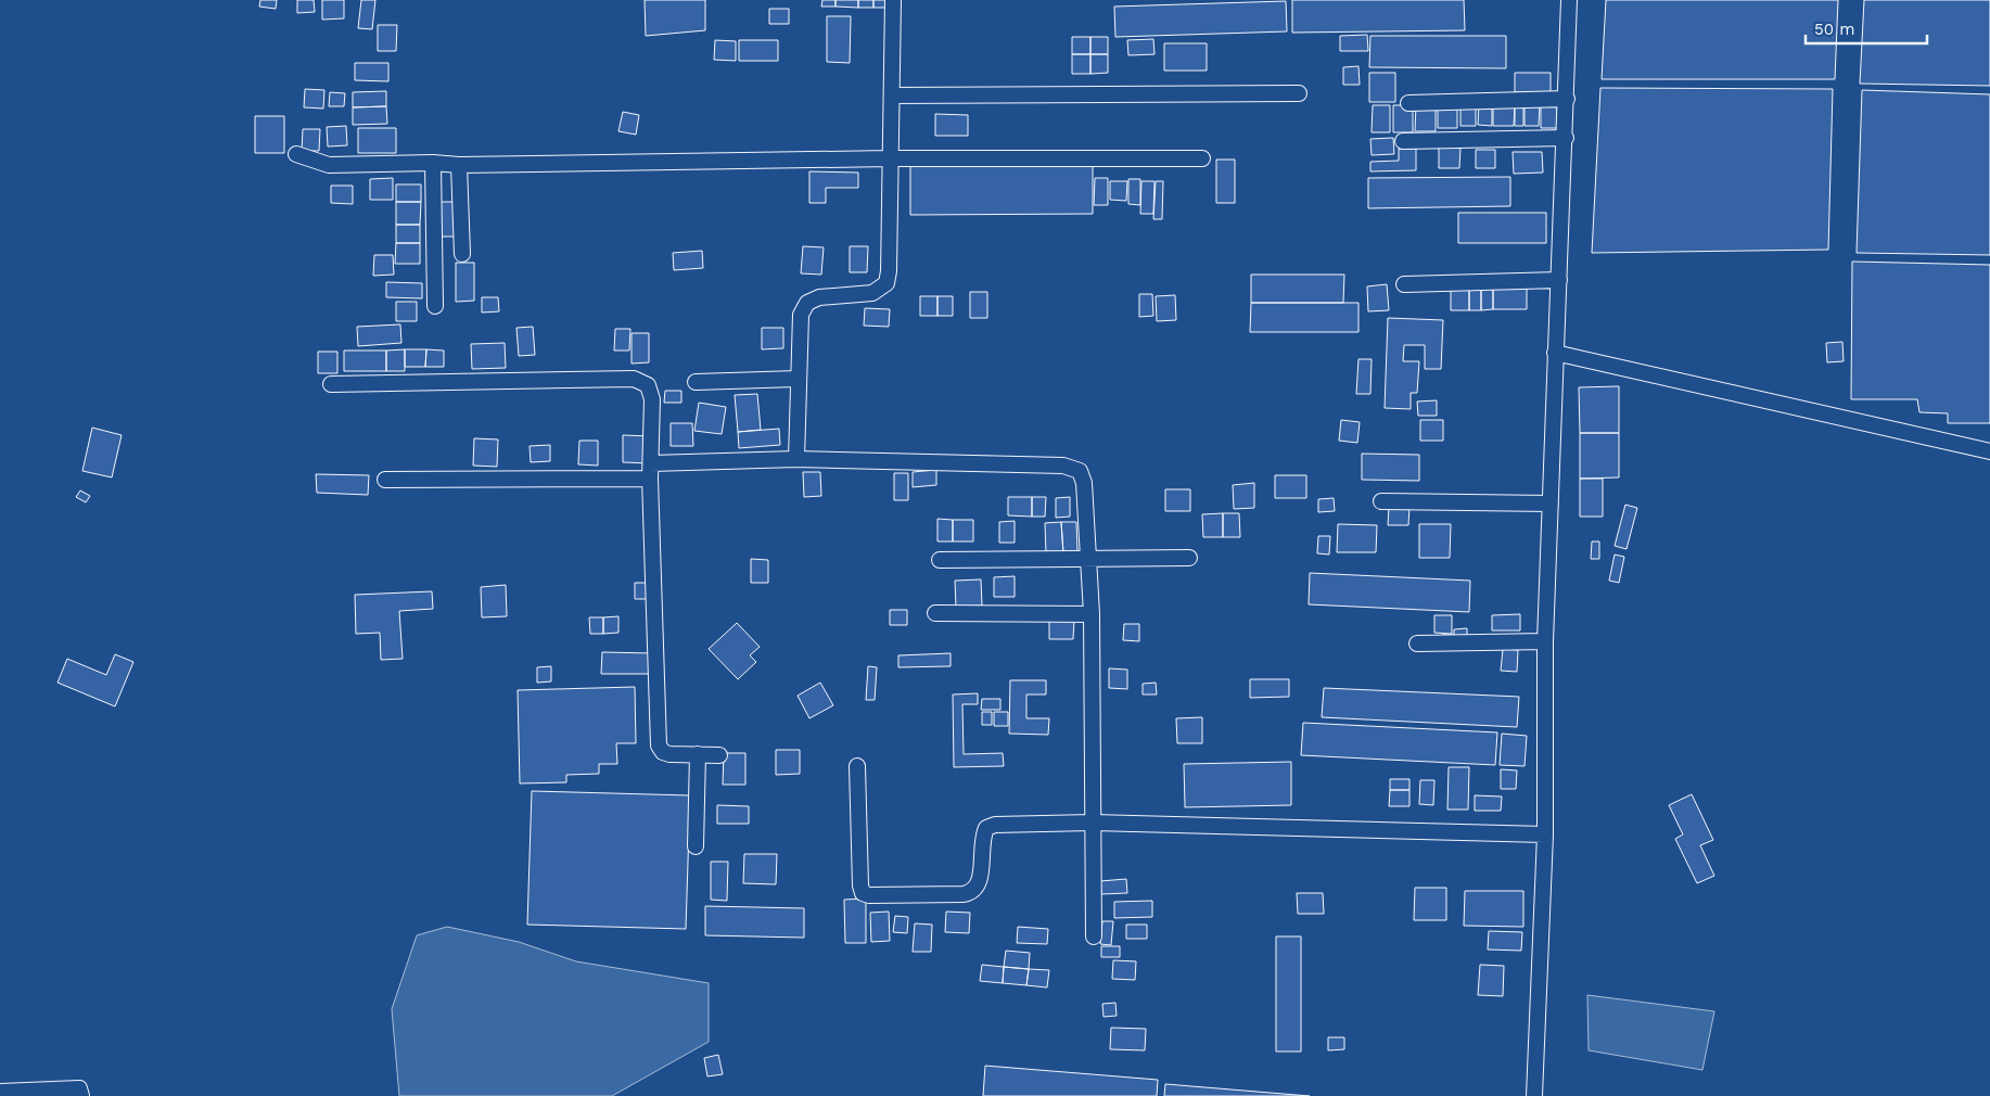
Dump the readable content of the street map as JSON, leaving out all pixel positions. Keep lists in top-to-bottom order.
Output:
{
  "scale_bar": "50 m"
}
